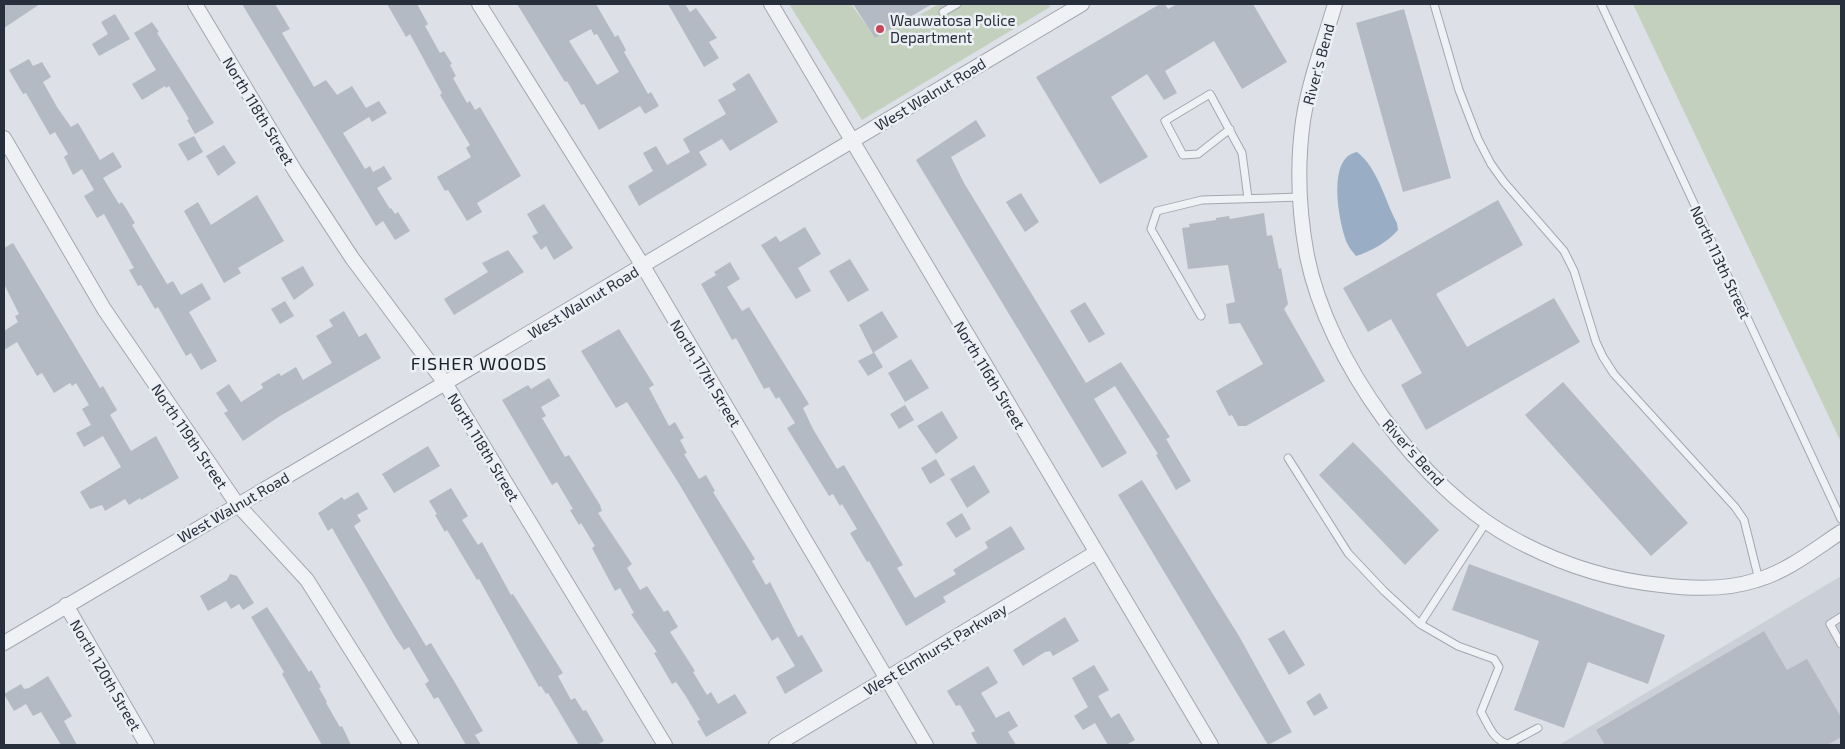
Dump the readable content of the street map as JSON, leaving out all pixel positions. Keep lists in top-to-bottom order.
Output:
{
  "streets": {
    "street": [
      "River's Bend",
      "West Walnut Road",
      "North 118th Street",
      "North 117th Street",
      "North 116th Street",
      "North 119th Street",
      "West Elmhurst Parkway",
      "North 120th Street"
    ],
    "lane": ["North 113th Street"]
  },
  "crossings": [
    ["West Walnut Road", "North 118th Street"],
    ["West Walnut Road", "North 117th Street"],
    ["West Walnut Road", "North 116th Street"],
    ["West Walnut Road", "North 119th Street"],
    ["West Walnut Road", "North 120th Street"],
    ["North 117th Street", "West Elmhurst Parkway"],
    ["North 116th Street", "West Elmhurst Parkway"]
  ],
  "districts": ["FISHER WOODS"],
  "places": ["Wauwatosa Police Department"]
}
